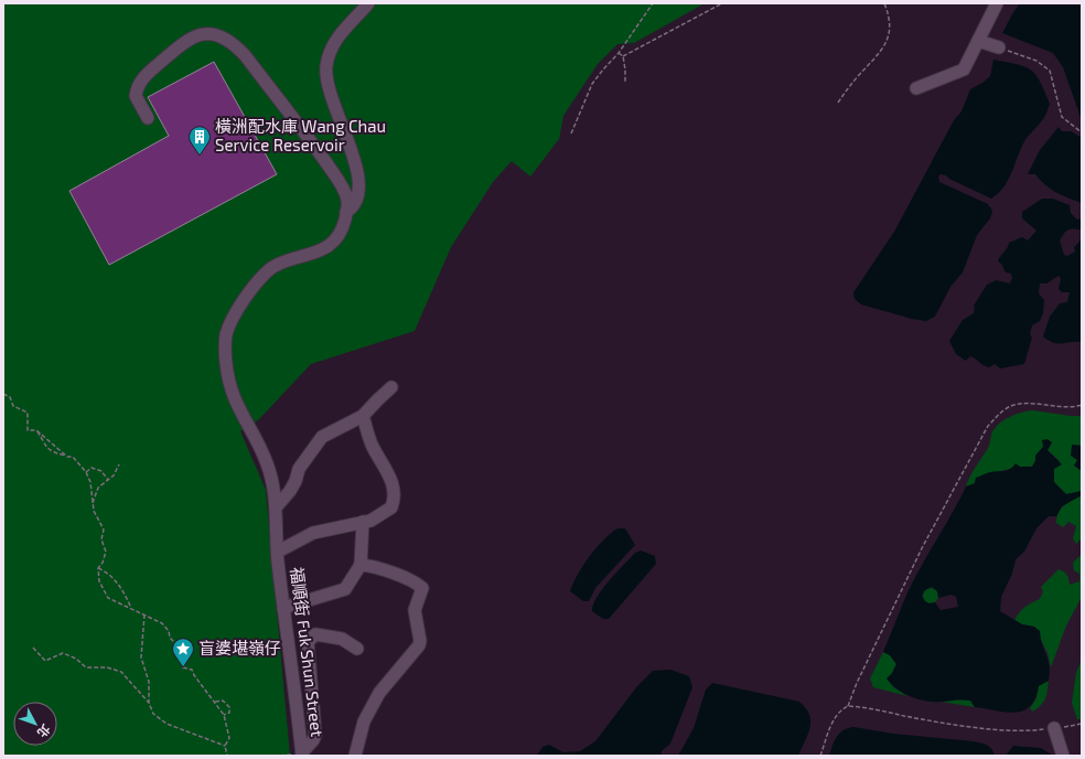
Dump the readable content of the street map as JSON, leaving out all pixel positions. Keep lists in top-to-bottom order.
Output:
{
  "streets": {
    "street": ["福順街 Fuk Shun Street"]
  },
  "places": {
    "building": ["橫洲配水庫 Wang Chau Service Reservoir"],
    "place": ["盲婆堪嶺仔"]
  },
  "north": "bottom right"
}
